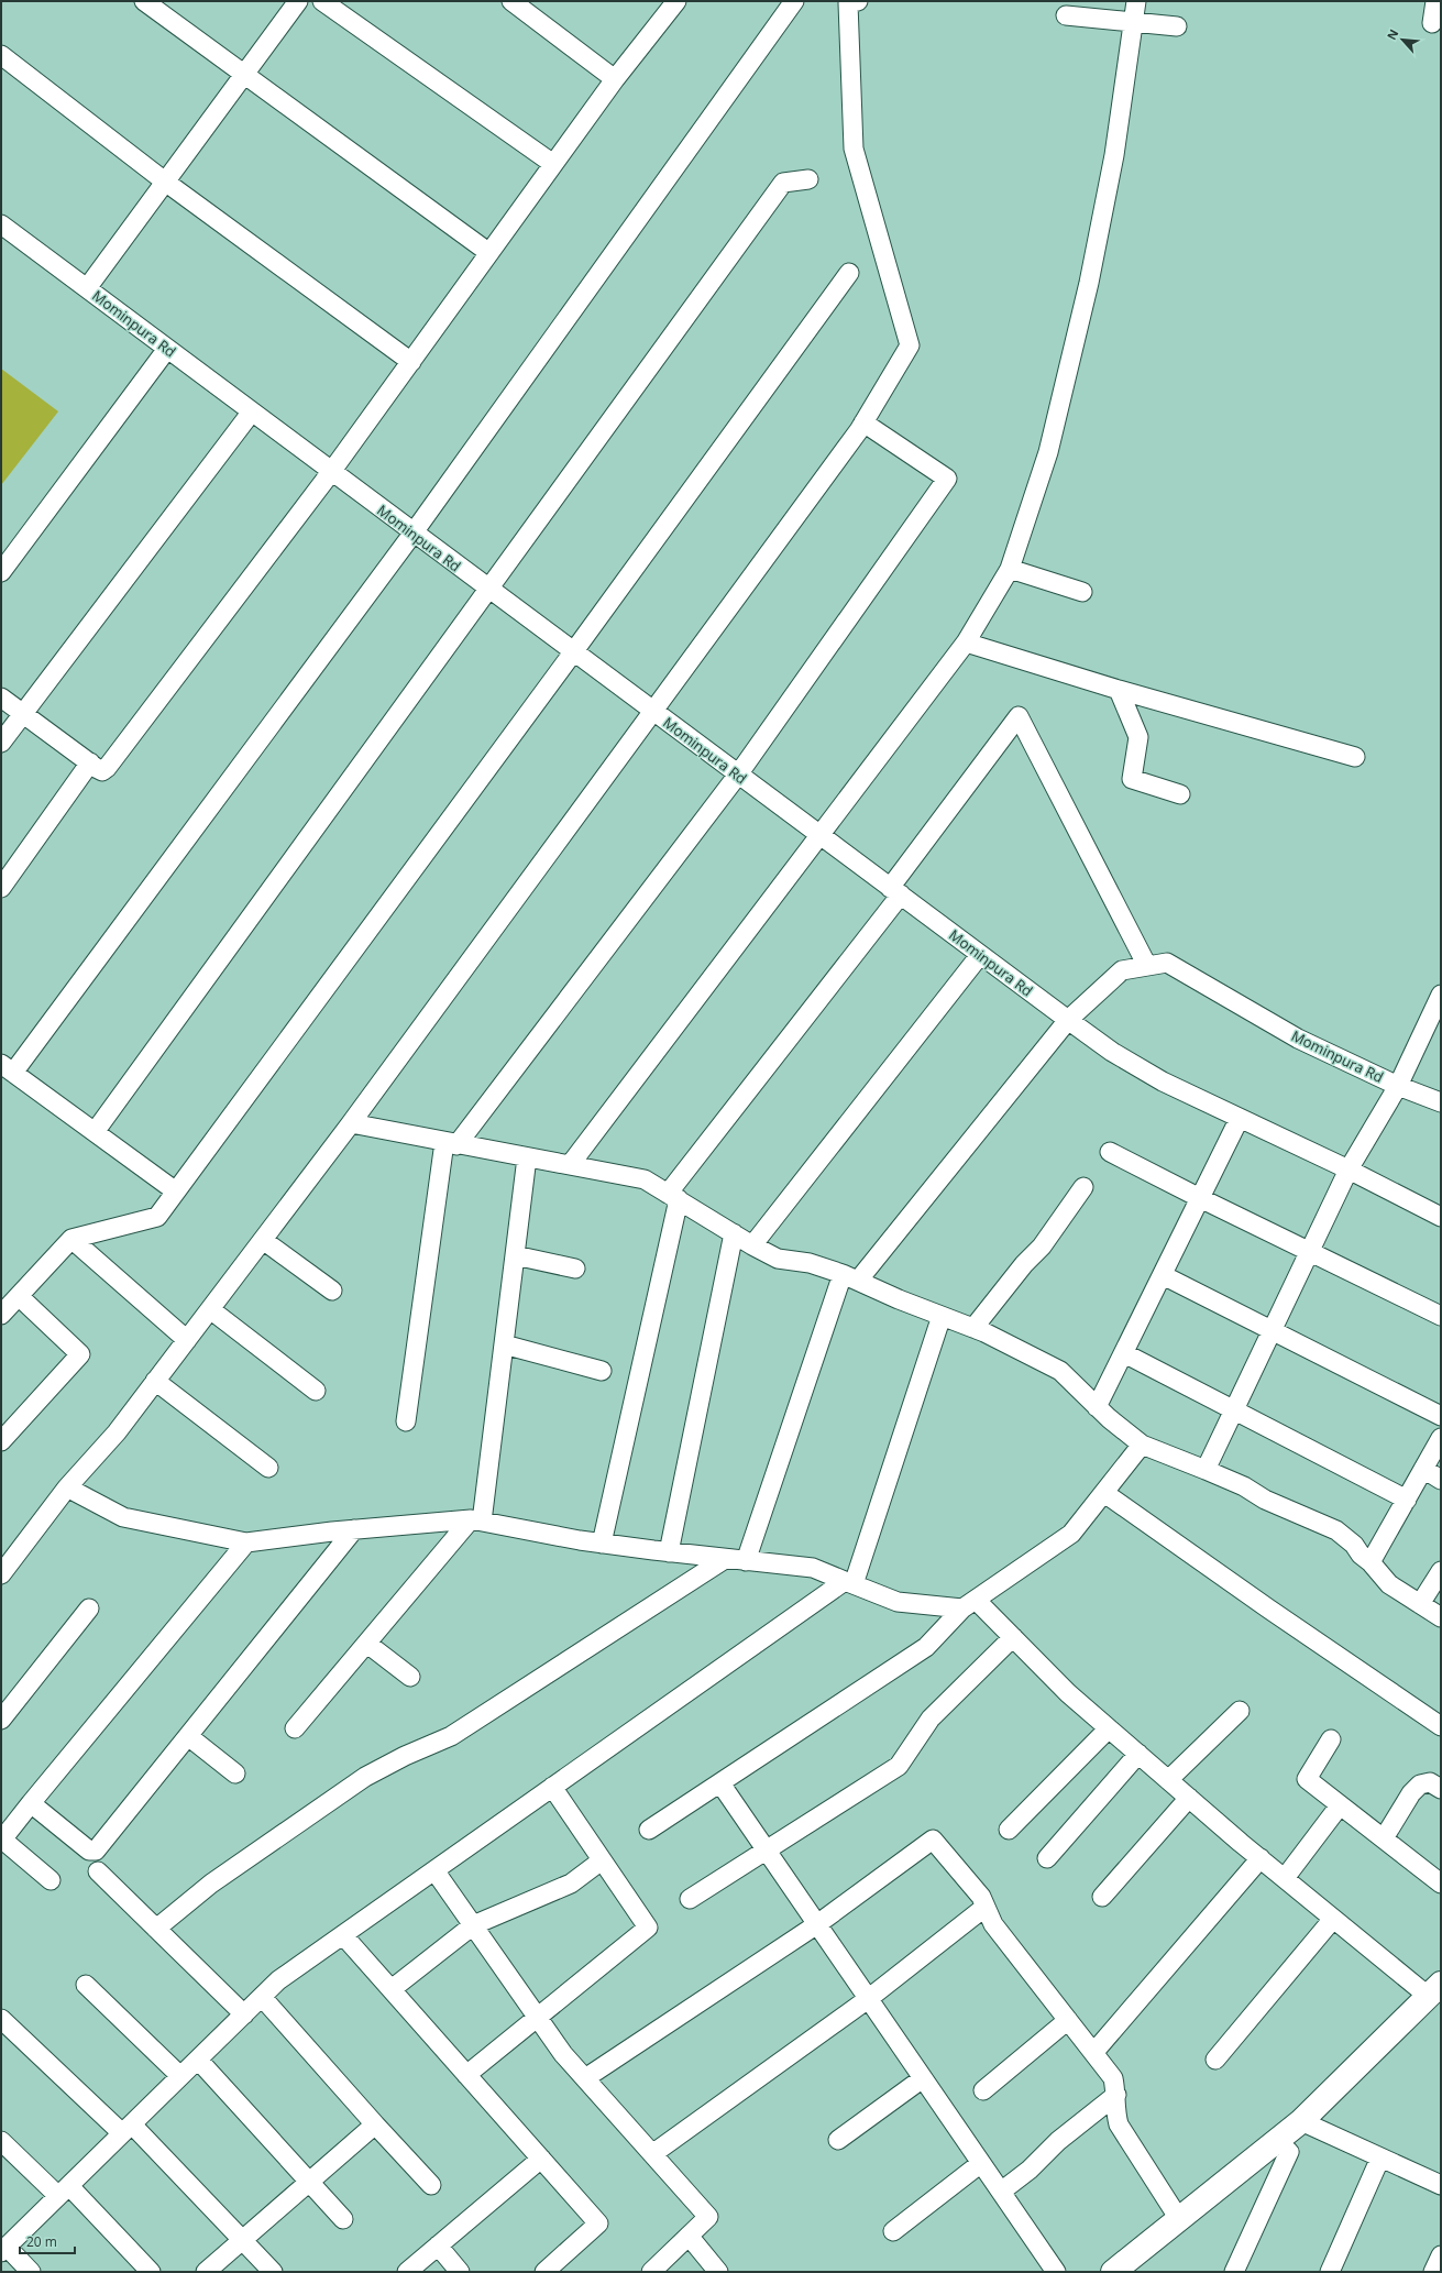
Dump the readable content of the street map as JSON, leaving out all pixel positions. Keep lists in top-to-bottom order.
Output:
{
  "streets": {
    "street": ["Mominpura Rd"]
  },
  "scale_bar": "20 m",
  "north": "top left"
}
